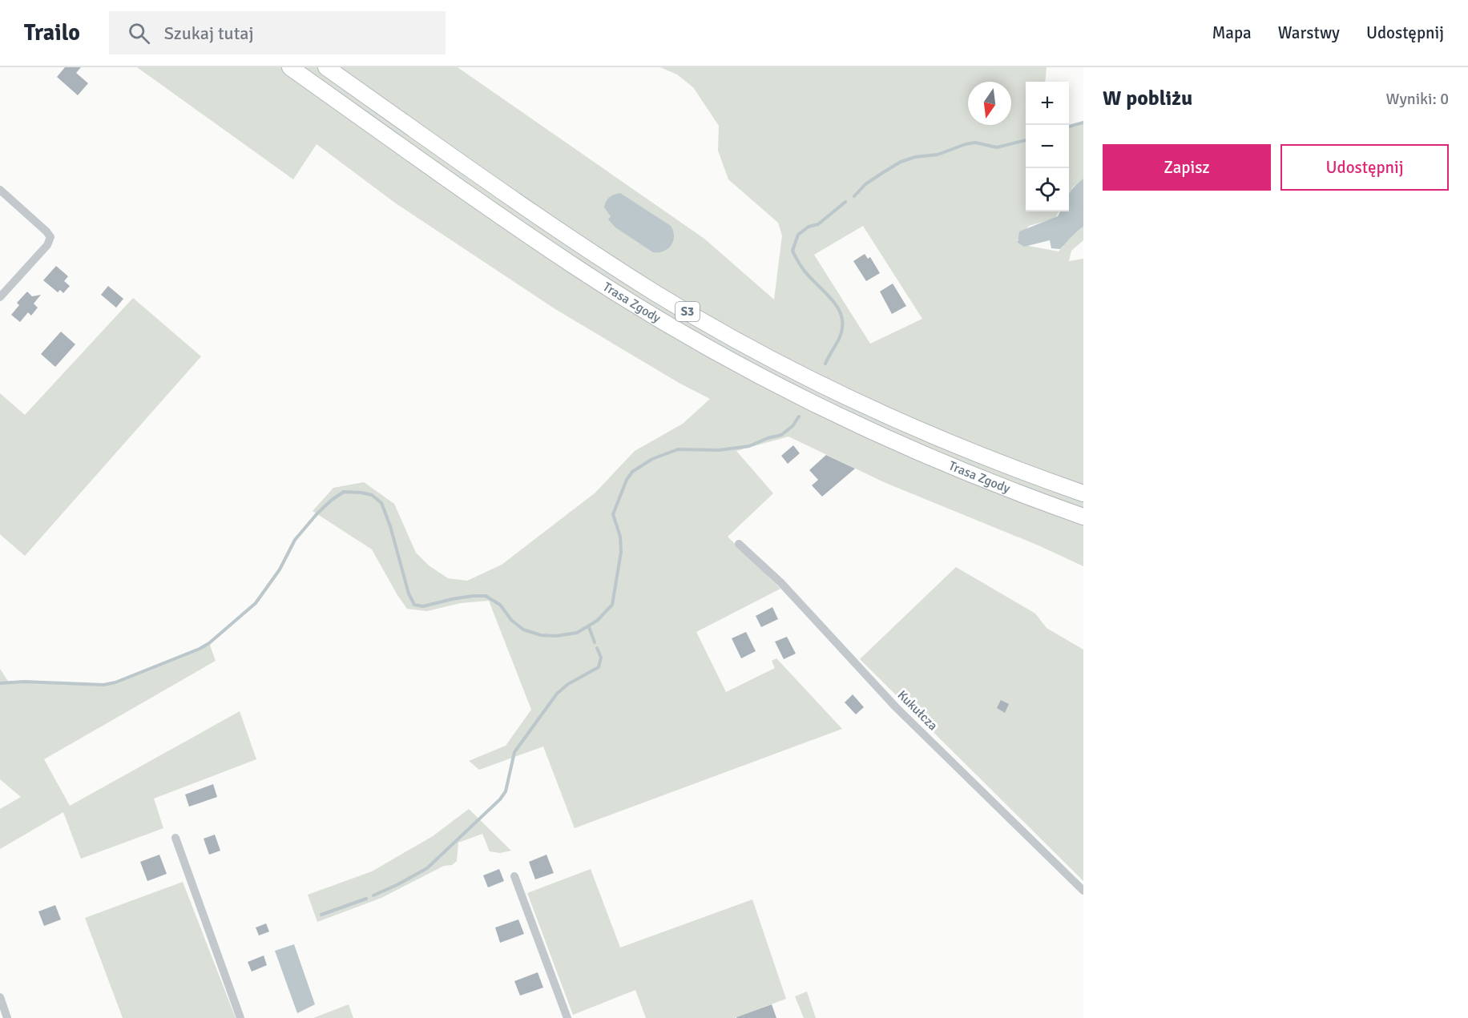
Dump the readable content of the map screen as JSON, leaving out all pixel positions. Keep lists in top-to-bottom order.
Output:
{
  "streets": {
    "highway": ["Trasa Zgody", "S3"],
    "street": ["Kukułcza"]
  },
  "north": "bottom",
  "page": {
    "header": "Trailo",
    "search": "Szukaj tutaj",
    "nav": ["Mapa", "Warstwy", "Udostępnij"],
    "heading": ["W pobliżu", "Wyniki: 0"],
    "map_buttons": ["+", "−"],
    "buttons": ["Zapisz", "Udostępnij"]
  }
}
